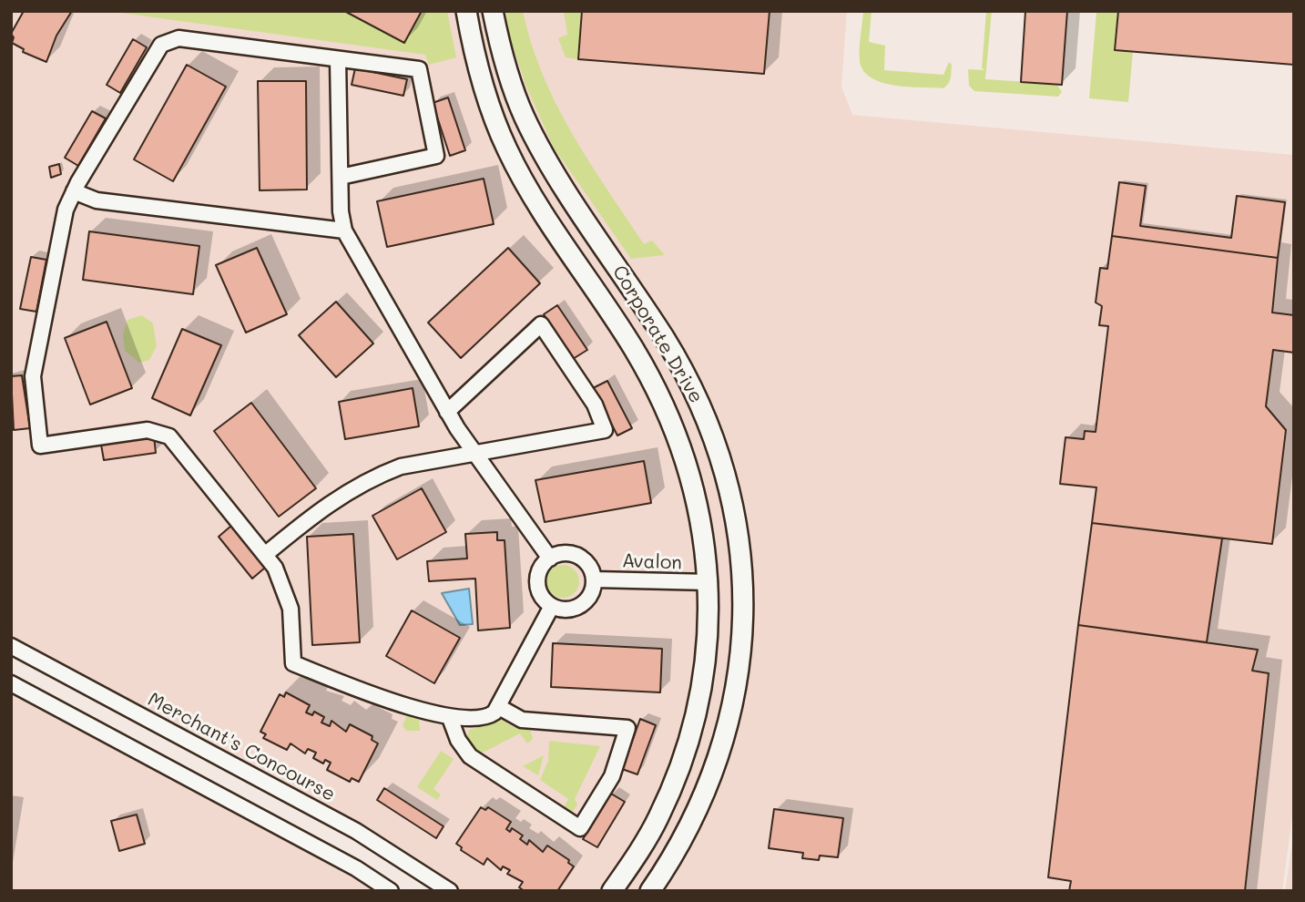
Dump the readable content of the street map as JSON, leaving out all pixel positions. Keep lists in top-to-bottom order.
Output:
{
  "streets": {
    "main road": ["Corporate Drive"],
    "street": ["Avalon", "Merchant's Concourse"]
  },
  "crossings": [
    ["Corporate Drive", "Avalon"]
  ]
}
